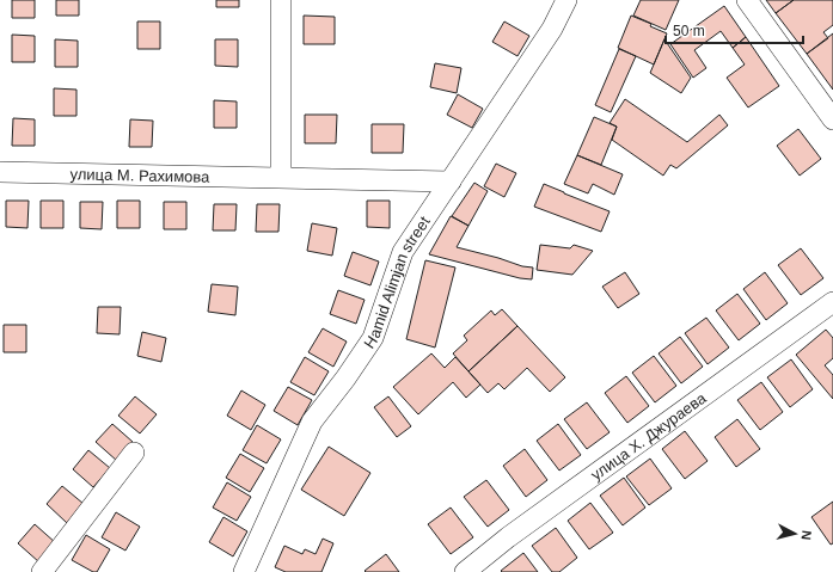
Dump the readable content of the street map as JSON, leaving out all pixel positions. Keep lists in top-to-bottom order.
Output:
{
  "streets": {
    "street": ["улица М. Рахимова", "Hamid Alimjan street", "улица Х. Джураева"]
  },
  "crossings": [
    ["улица М. Рахимова", "Hamid Alimjan street"]
  ],
  "scale_bar": "50 m",
  "north": "right"
}
